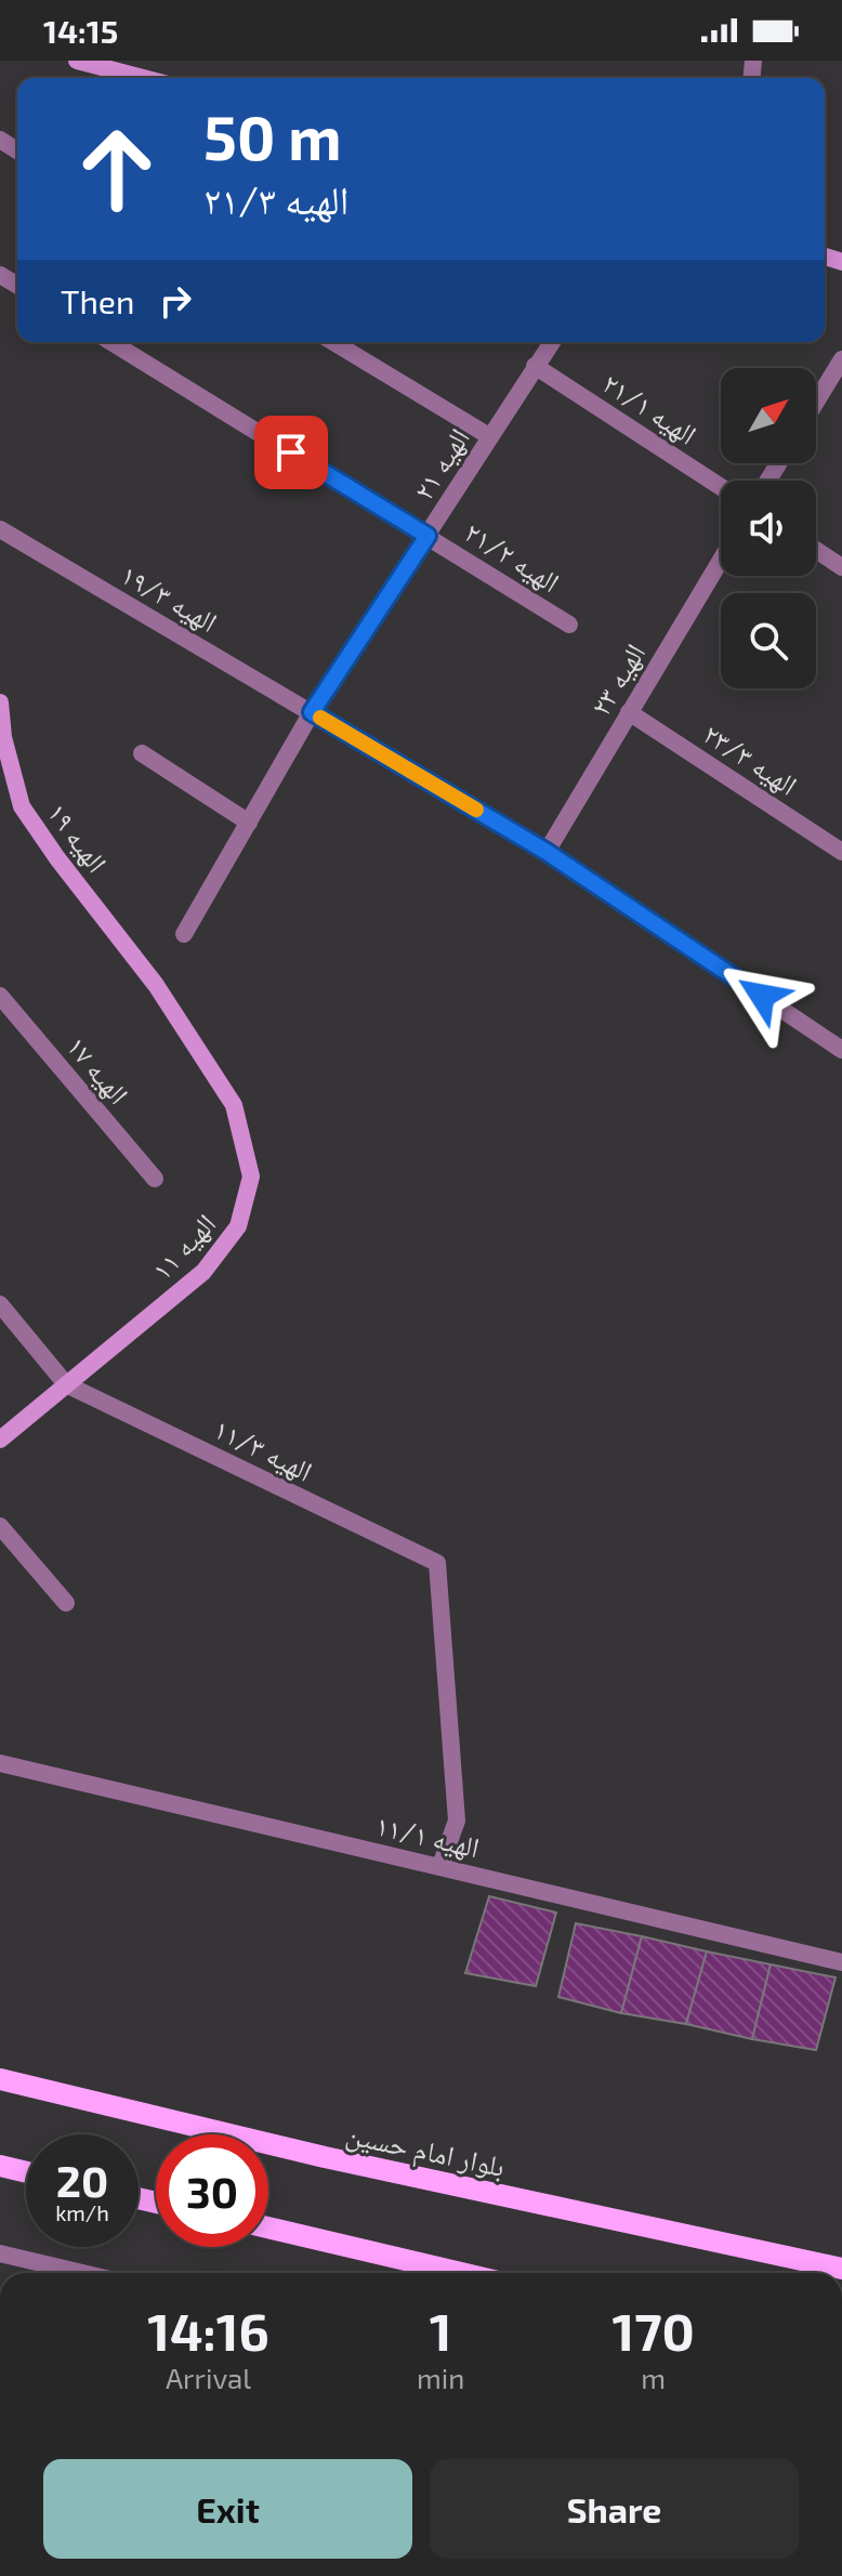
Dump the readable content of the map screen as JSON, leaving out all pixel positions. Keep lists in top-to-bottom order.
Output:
{
  "streets": {
    "main road": ["بلوار امام حسین"],
    "street": [
      "الهیه ۲۱/۱",
      "الهیه ۲۱",
      "الهیه ۲۱/۲",
      "الهیه ۱۹/۳",
      "الهیه ۲۳",
      "الهیه ۲۳/۳",
      "الهیه ۱۹",
      "الهیه ۱۷",
      "الهیه ۱۱",
      "الهیه ۱۱/۳",
      "الهیه ۱۱/۱"
    ]
  },
  "crossings": [
    ["الهیه ۲۱/۱", "الهیه ۲۱"],
    ["الهیه ۲۱", "الهیه ۲۱/۲"],
    ["الهیه ۲۱", "الهیه ۱۹/۳"],
    ["الهیه ۱۹/۳", "الهیه ۲۳"],
    ["الهیه ۲۳", "الهیه ۲۳/۳"],
    ["الهیه ۱۹", "الهیه ۱۱"],
    ["الهیه ۱۱", "الهیه ۱۱/۳"],
    ["الهیه ۱۱/۳", "الهیه ۱۱/۱"]
  ],
  "north": "top right",
  "page": {
    "status": "14:15",
    "turn": ["50 m", "الهیه ۲۱/۳"],
    "then": "Then",
    "speed": "20 km/h",
    "limit": "30",
    "eta": [
      "14:16",
      "Arrival",
      "1",
      "min",
      "170",
      "m"
    ],
    "buttons": ["Exit", "Share"]
  }
}
